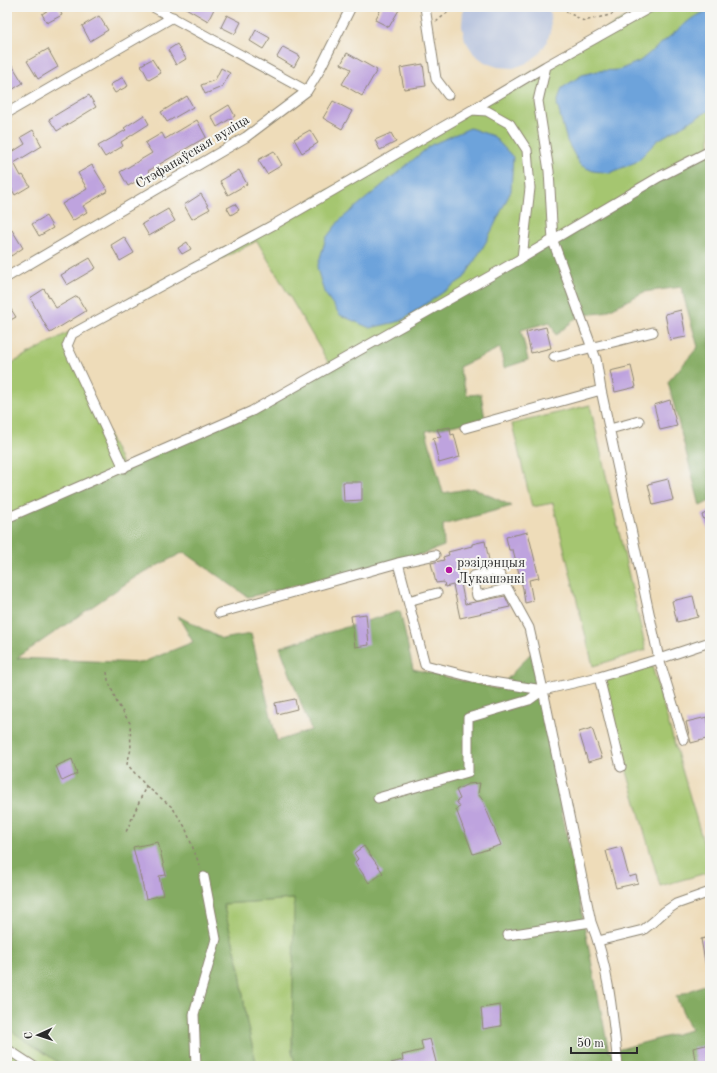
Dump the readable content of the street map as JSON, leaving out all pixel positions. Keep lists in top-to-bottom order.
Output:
{
  "streets": {
    "street": ["Стэфанаўская вуліца"]
  },
  "places": ["рэзідэнцыя Лукашэнкі"],
  "scale_bar": "50 m",
  "north": "left"
}
